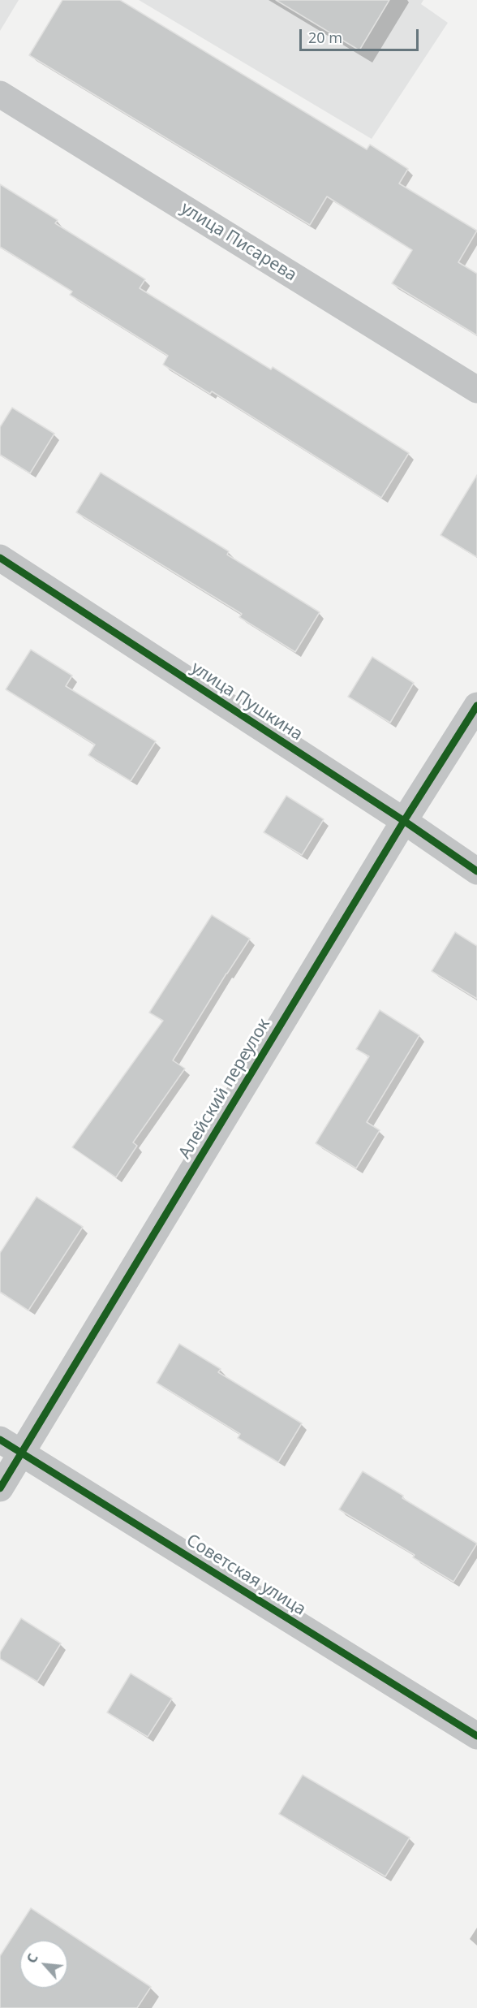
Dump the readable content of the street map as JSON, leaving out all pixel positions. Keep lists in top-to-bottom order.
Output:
{
  "streets": {
    "street": [
      "улица Писарева",
      "улица Пушкина",
      "Алейский переулок",
      "Советская улица"
    ]
  },
  "crossings": [
    ["улица Пушкина", "Алейский переулок"],
    ["Алейский переулок", "Советская улица"]
  ],
  "scale_bar": "20 m",
  "north": "top left"
}
